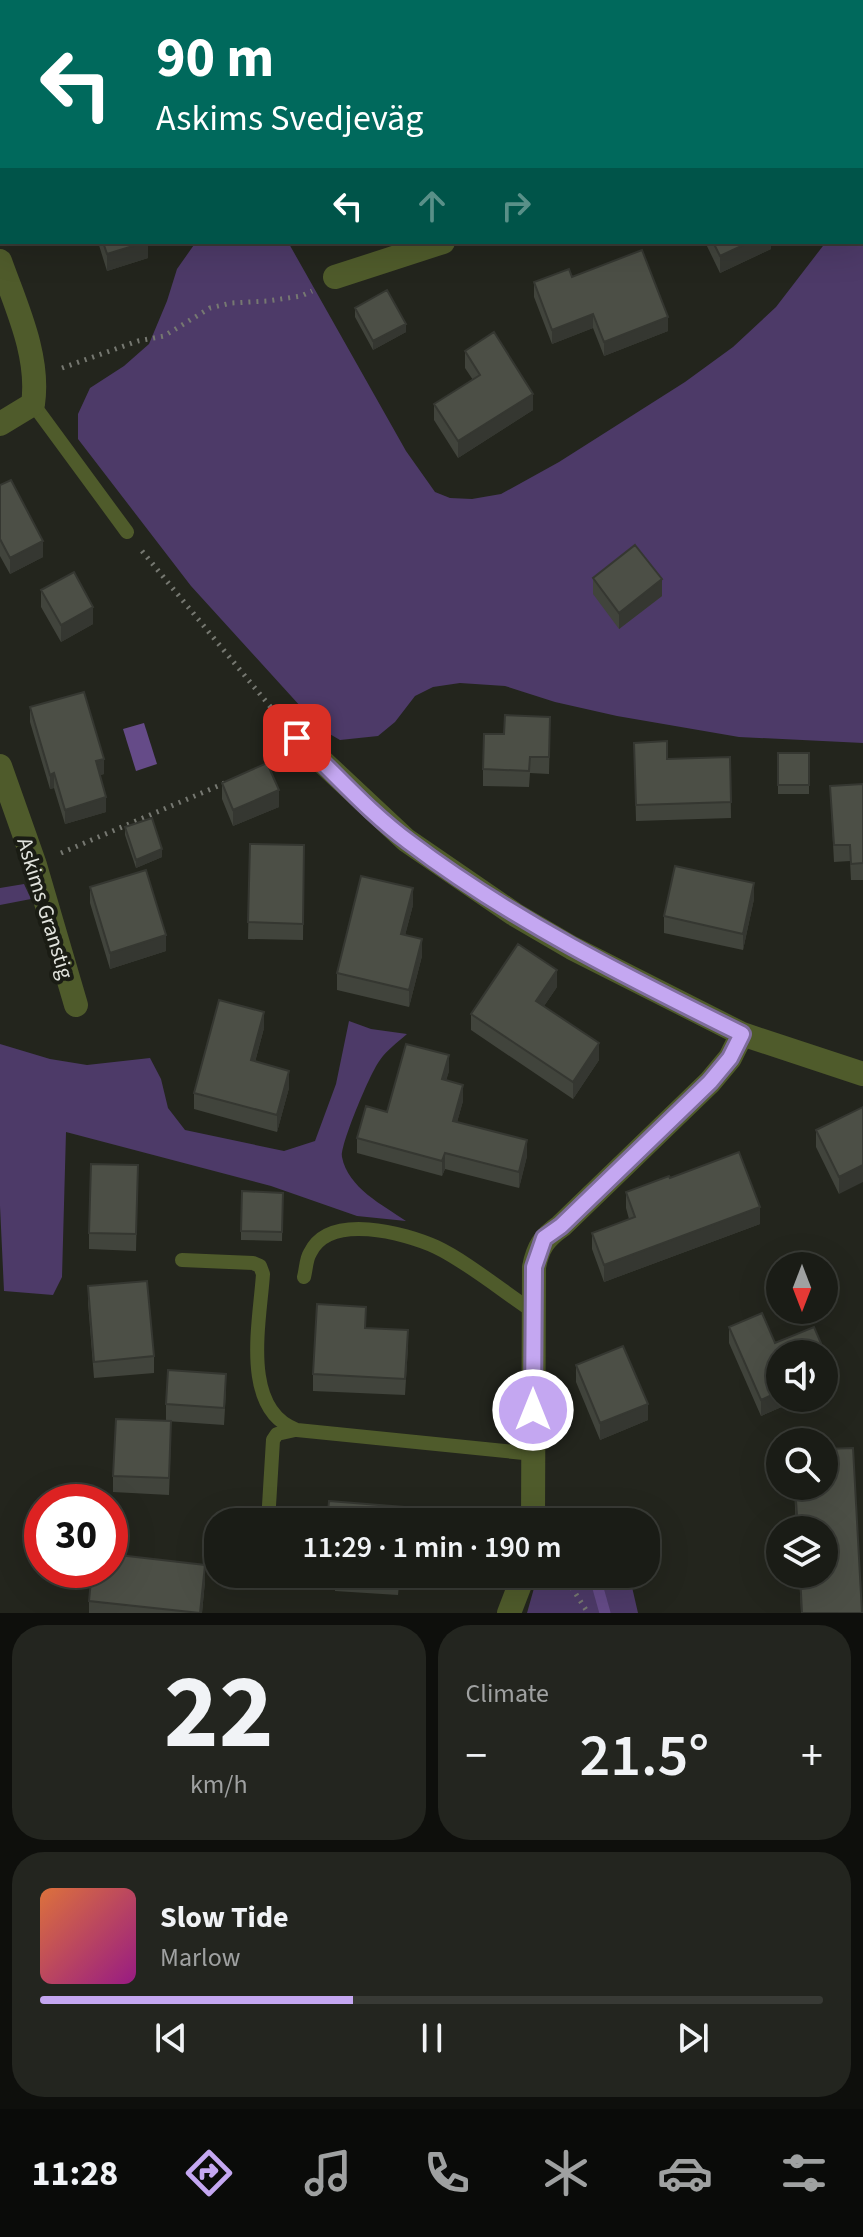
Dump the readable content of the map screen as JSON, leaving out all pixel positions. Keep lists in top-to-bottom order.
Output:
{
  "streets": {
    "street": ["Askims Granstig"]
  },
  "north": "bottom",
  "page": {
    "turn": ["90 m", "Askims Svedjeväg"],
    "limit": "30",
    "trip": "11:29 · 1 min · 190 m",
    "tile": [
      ["22", "km/h"],
      "Climate"
    ],
    "heat": ["−", "21.5°", "+"],
    "song": ["Slow Tide", "Marlow"],
    "tabs": "11:28"
  }
}
